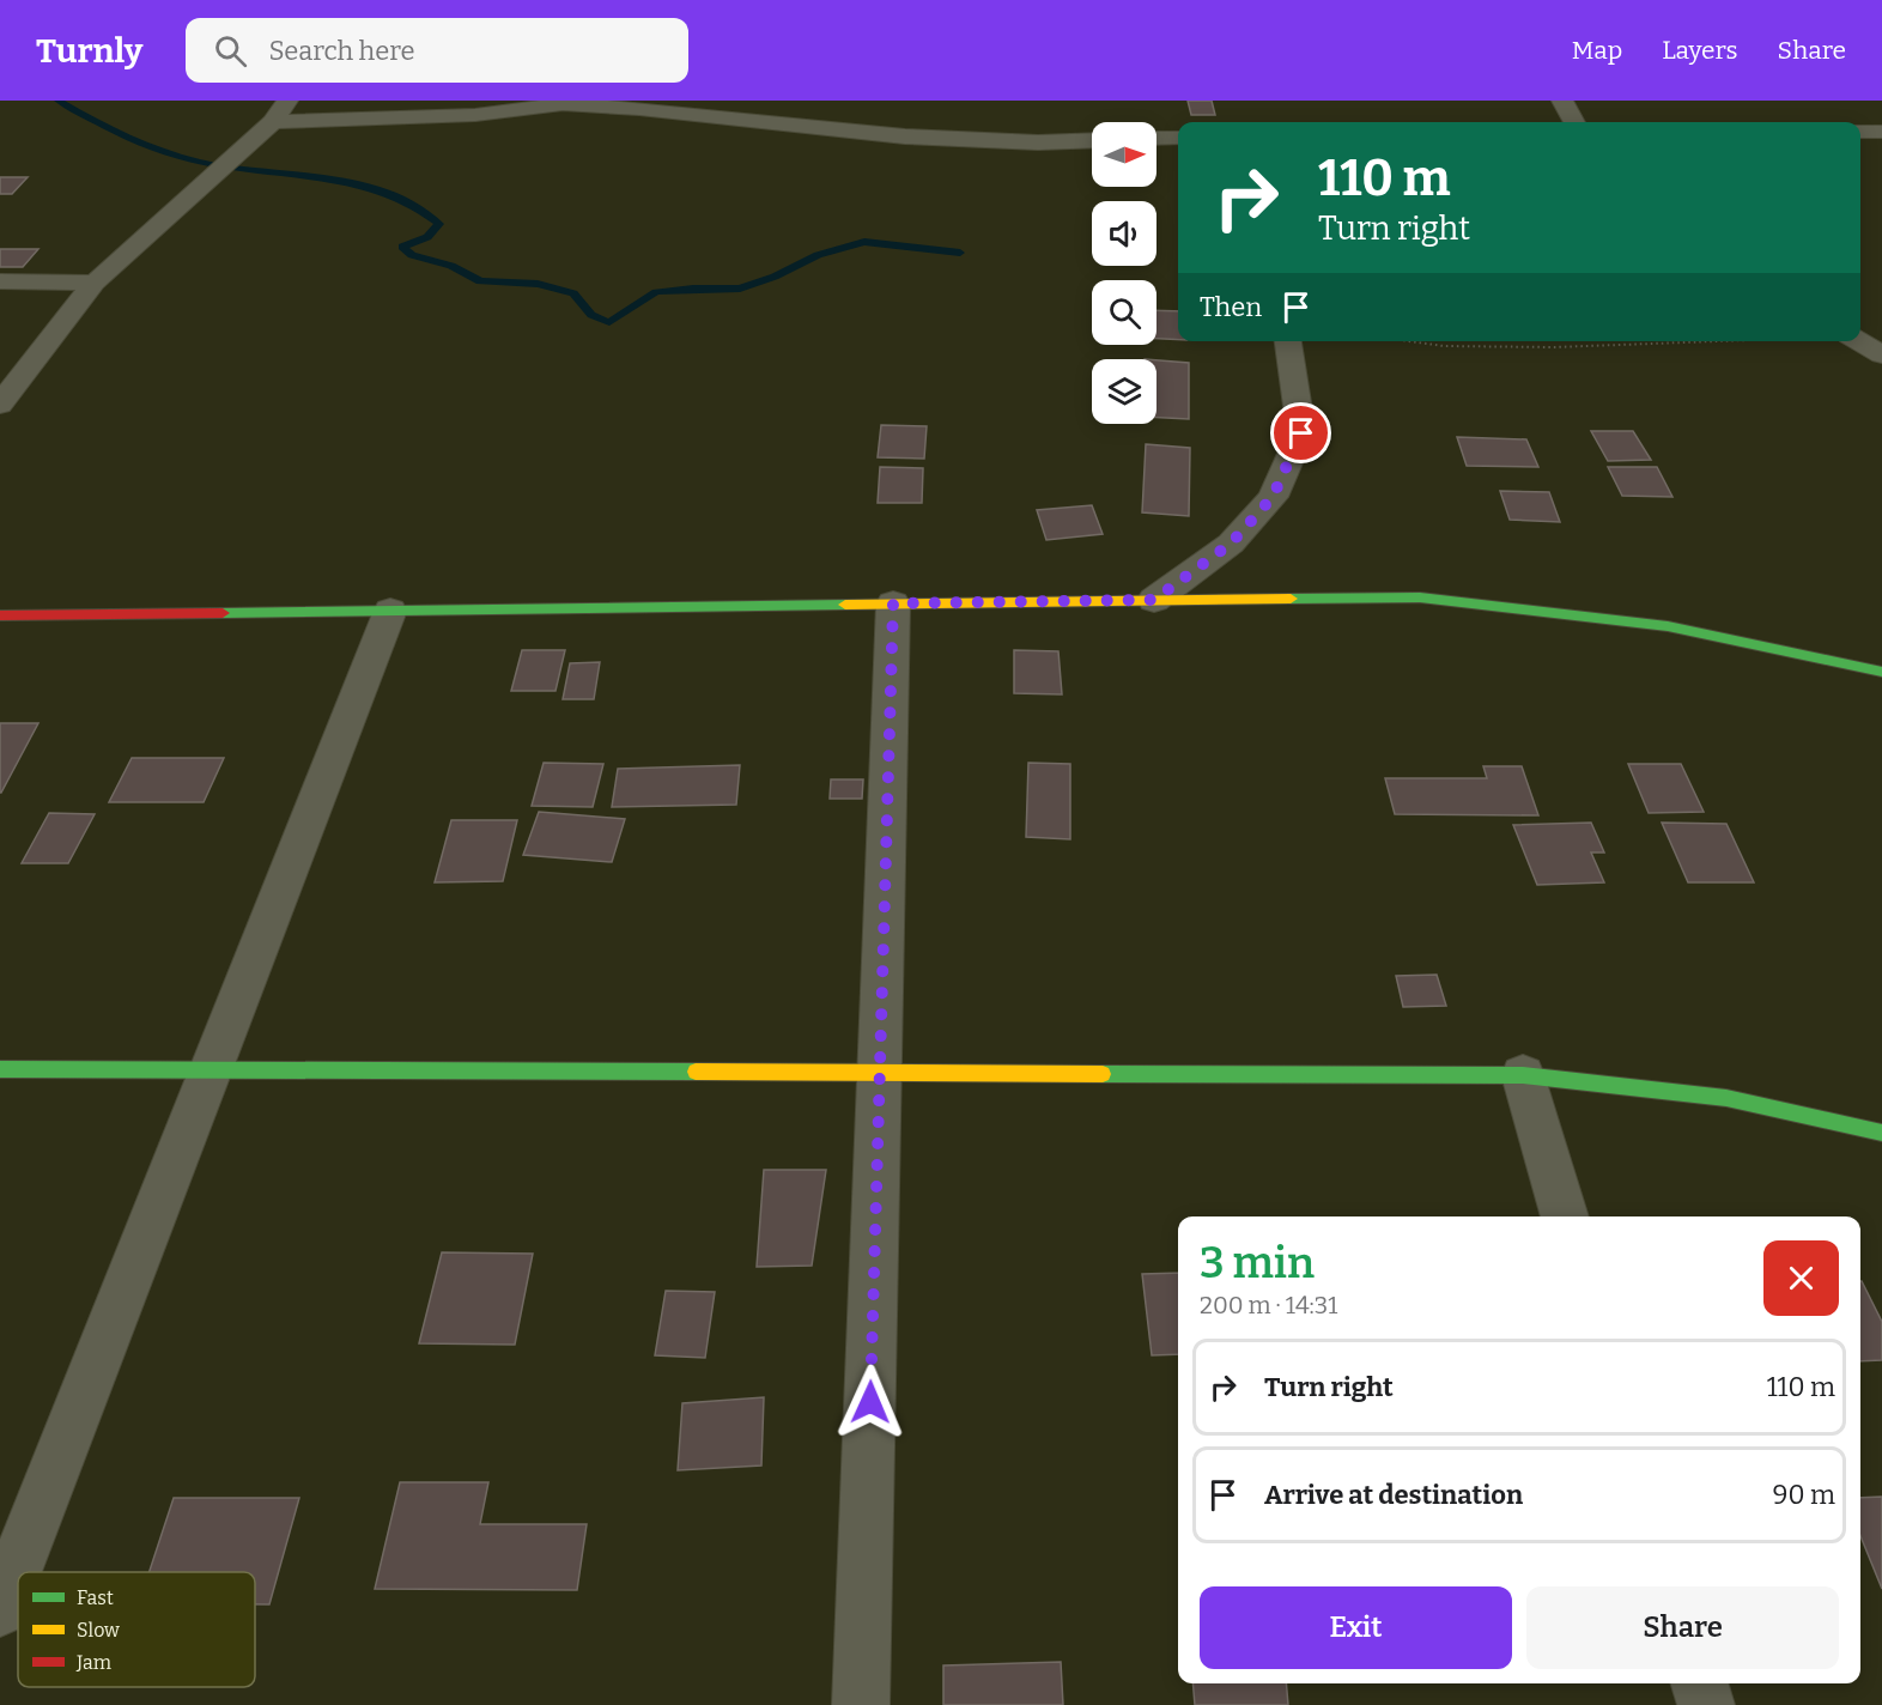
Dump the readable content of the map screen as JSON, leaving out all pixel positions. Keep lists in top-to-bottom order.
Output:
{
  "legend": ["Fast", "Slow", "Jam"],
  "north": "right",
  "page": {
    "header": "Turnly",
    "search": "Search here",
    "nav": ["Map", "Layers", "Share"],
    "turn": ["110 m", "Turn right"],
    "then": "Then",
    "heading": ["3 min", "200 m · 14:31"],
    "list": [
      {
        "name": "Turn right",
        "value": "110 m"
      },
      {
        "name": "Arrive at destination",
        "value": "90 m"
      }
    ],
    "buttons": ["Exit", "Share"]
  }
}
